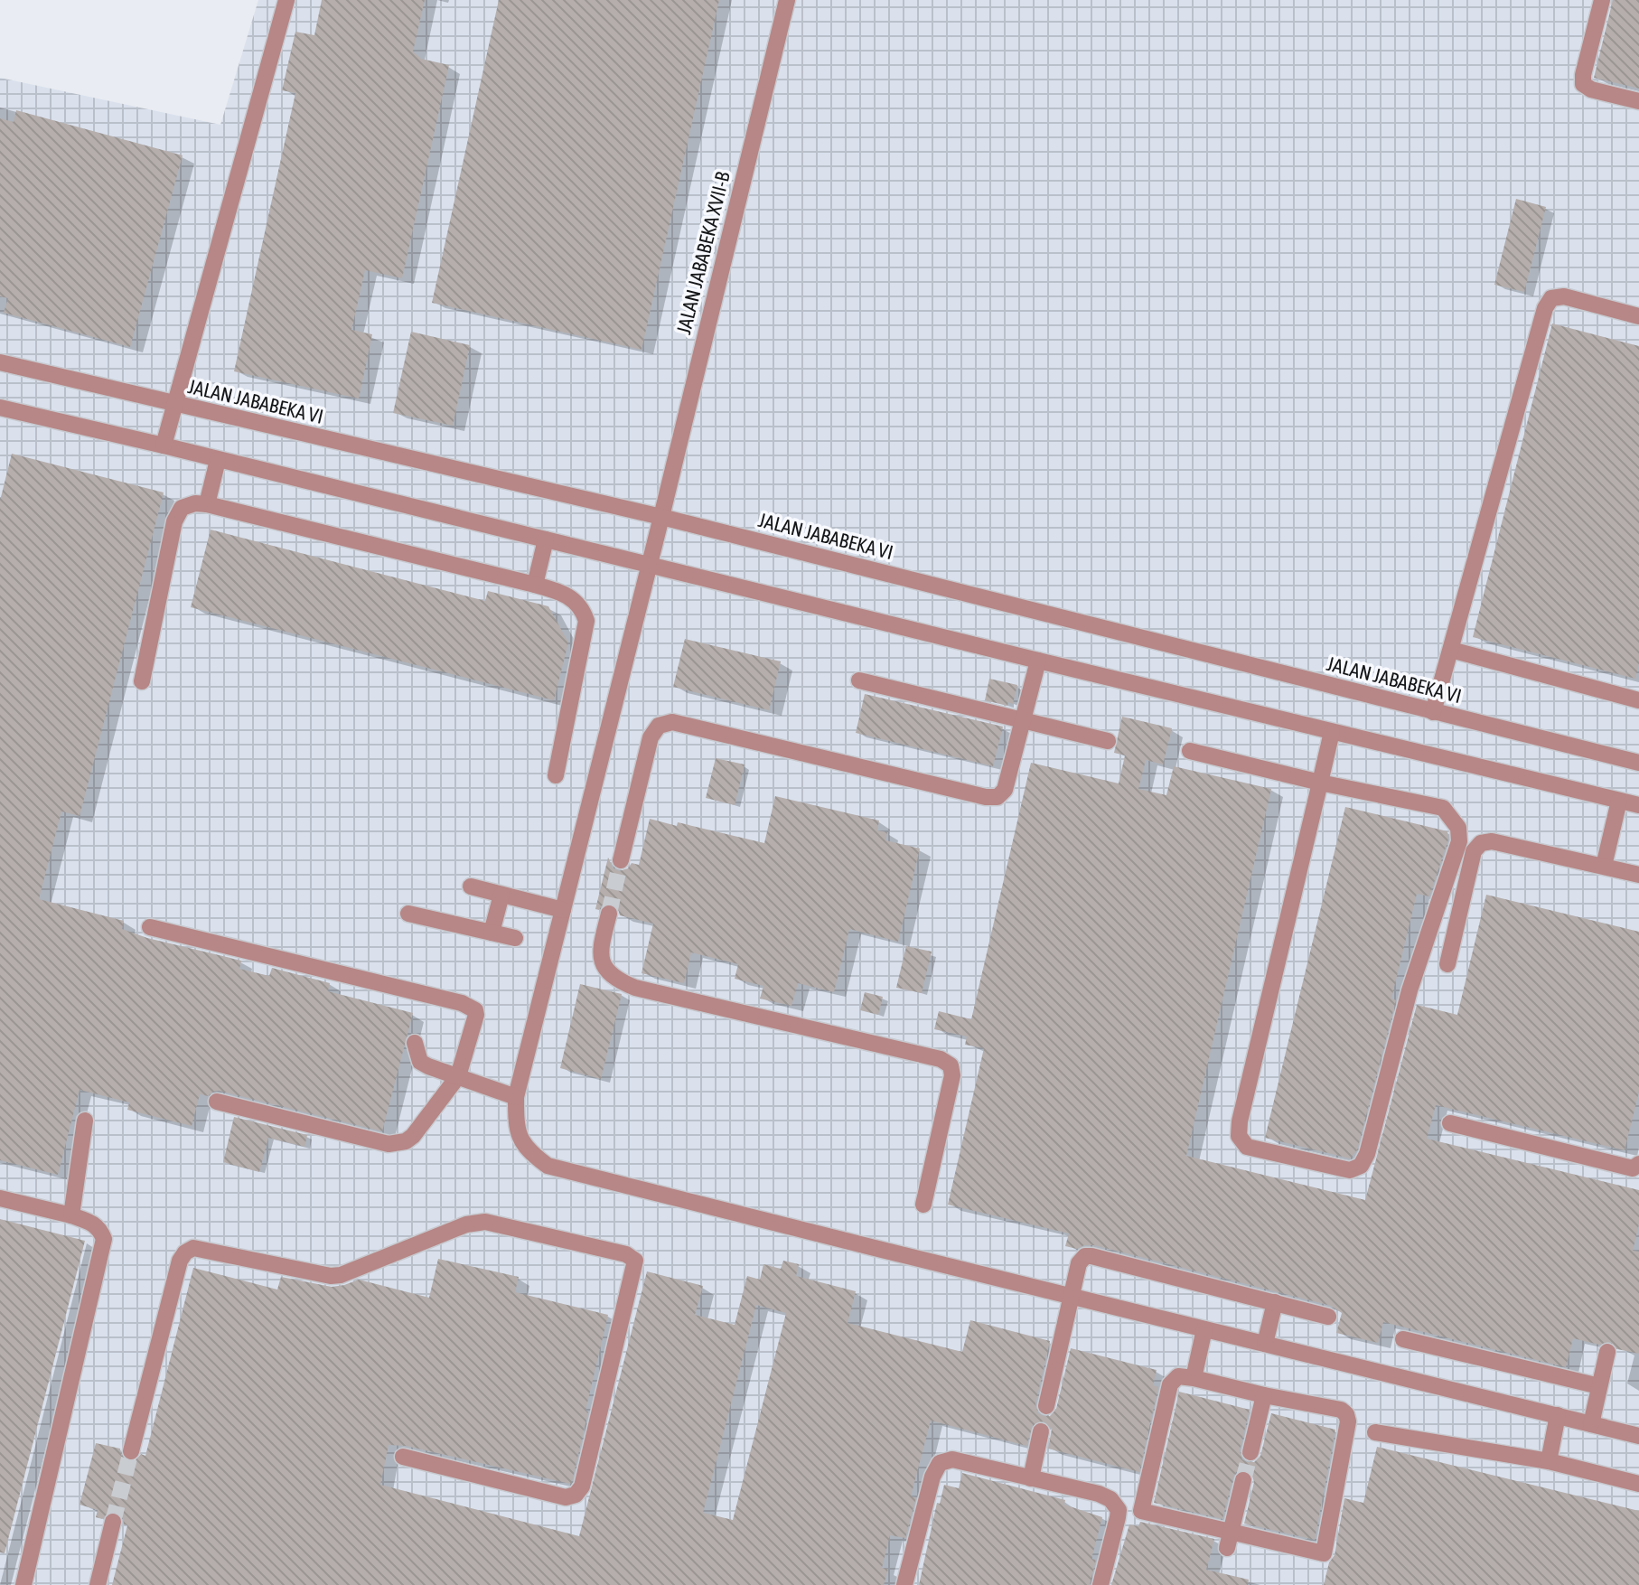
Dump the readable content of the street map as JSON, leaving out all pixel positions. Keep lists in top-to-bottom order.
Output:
{
  "streets": {
    "street": ["JALAN JABABEKA XVII-B", "JALAN JABABEKA VI"]
  },
  "crossings": [
    ["JALAN JABABEKA XVII-B", "JALAN JABABEKA VI"]
  ]
}
